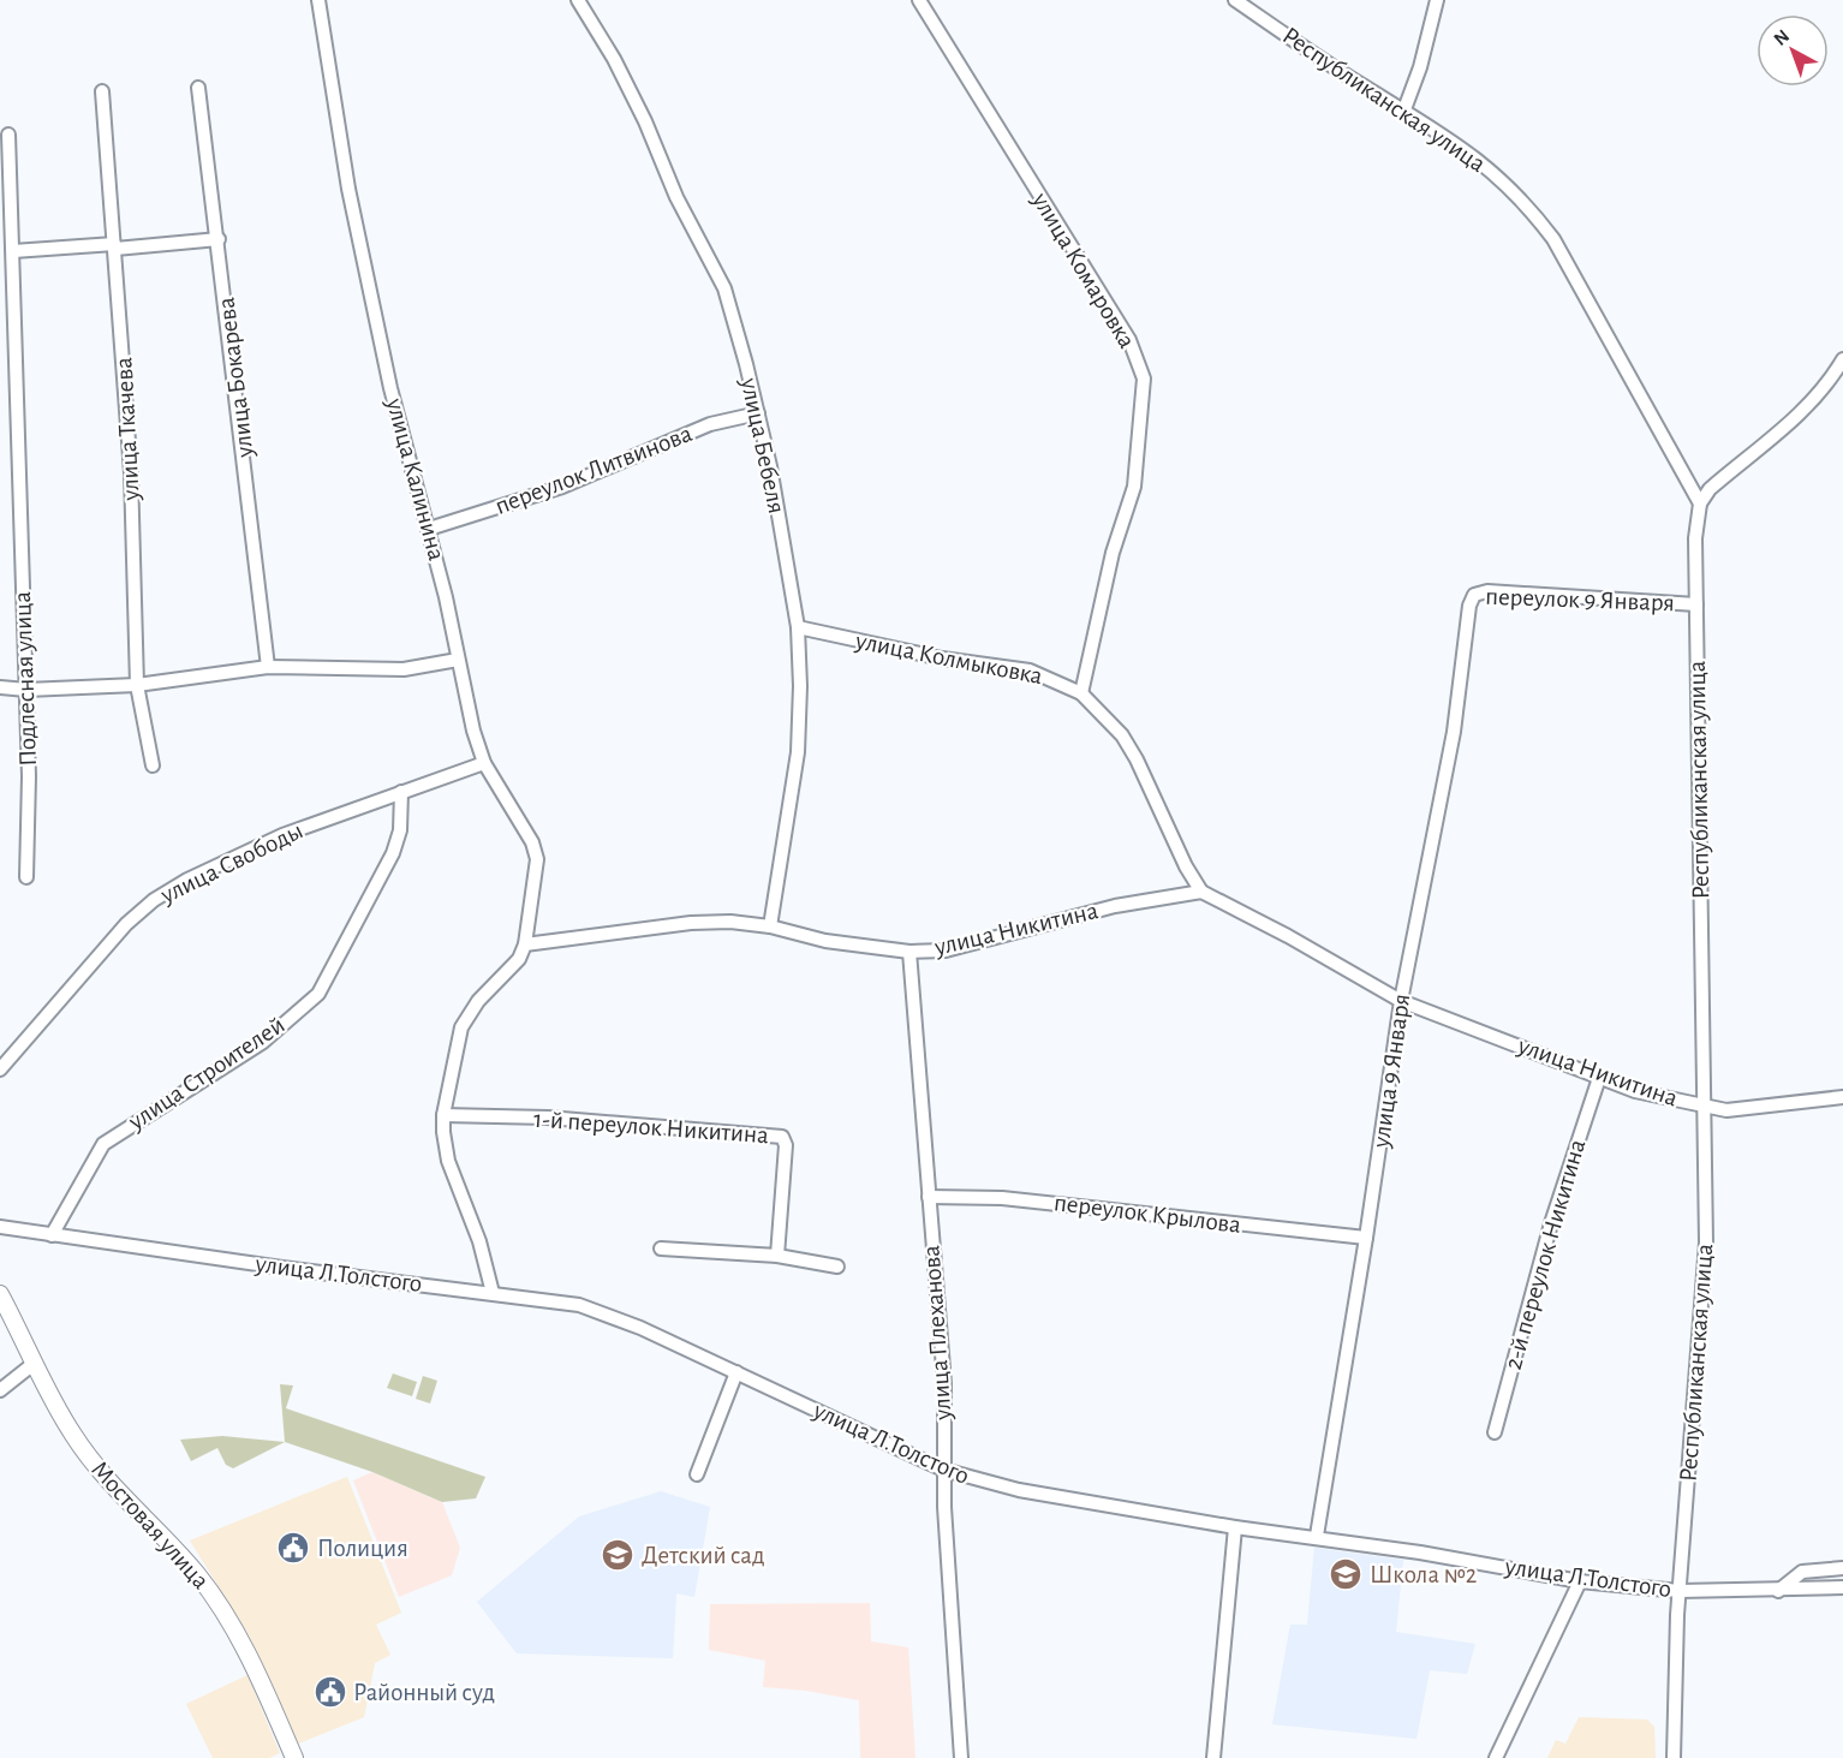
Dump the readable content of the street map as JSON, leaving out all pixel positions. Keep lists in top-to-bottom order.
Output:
{
  "streets": {
    "main road": ["Мостовая улица"],
    "street": [
      "Республиканская улица",
      "улица Комаровка",
      "улица Бокарева",
      "улица Ткачева",
      "улица Бебеля",
      "переулок Литвинова",
      "улица Калинина",
      "переулок 9 Января",
      "улица Колмыковка",
      "Подлесная улица",
      "улица Свободы",
      "улица Никитина",
      "улица 9 Января",
      "улица Строителей",
      "1-й переулок Никитина",
      "переулок Крылова",
      "2-й переулок Никитина",
      "улица Л.Толстого",
      "улица Плеханова"
    ]
  },
  "crossings": [
    ["Республиканская улица", "переулок 9 Января"],
    ["Республиканская улица", "улица Никитина"],
    ["Республиканская улица", "улица Л.Толстого"],
    ["улица Комаровка", "улица Колмыковка"],
    ["улица Бебеля", "переулок Литвинова"],
    ["улица Бебеля", "улица Колмыковка"],
    ["улица Бебеля", "улица Никитина"],
    ["переулок Литвинова", "улица Калинина"],
    ["улица Калинина", "улица Свободы"],
    ["улица Калинина", "улица Никитина"],
    ["переулок 9 Января", "улица 9 Января"],
    ["улица Колмыковка", "улица Никитина"],
    ["улица Свободы", "улица Строителей"],
    ["улица Никитина", "улица 9 Января"],
    ["улица Никитина", "2-й переулок Никитина"],
    ["улица Никитина", "улица Плеханова"],
    ["улица 9 Января", "переулок Крылова"],
    ["улица 9 Января", "улица Л.Толстого"],
    ["улица Строителей", "улица Л.Толстого"],
    ["переулок Крылова", "улица Плеханова"],
    ["улица Л.Толстого", "улица Плеханова"]
  ],
  "places": {
    "public building": ["Полиция", "Районный суд"],
    "school or university": ["Детский сад", "Школа №2"]
  },
  "north": "top left"
}
